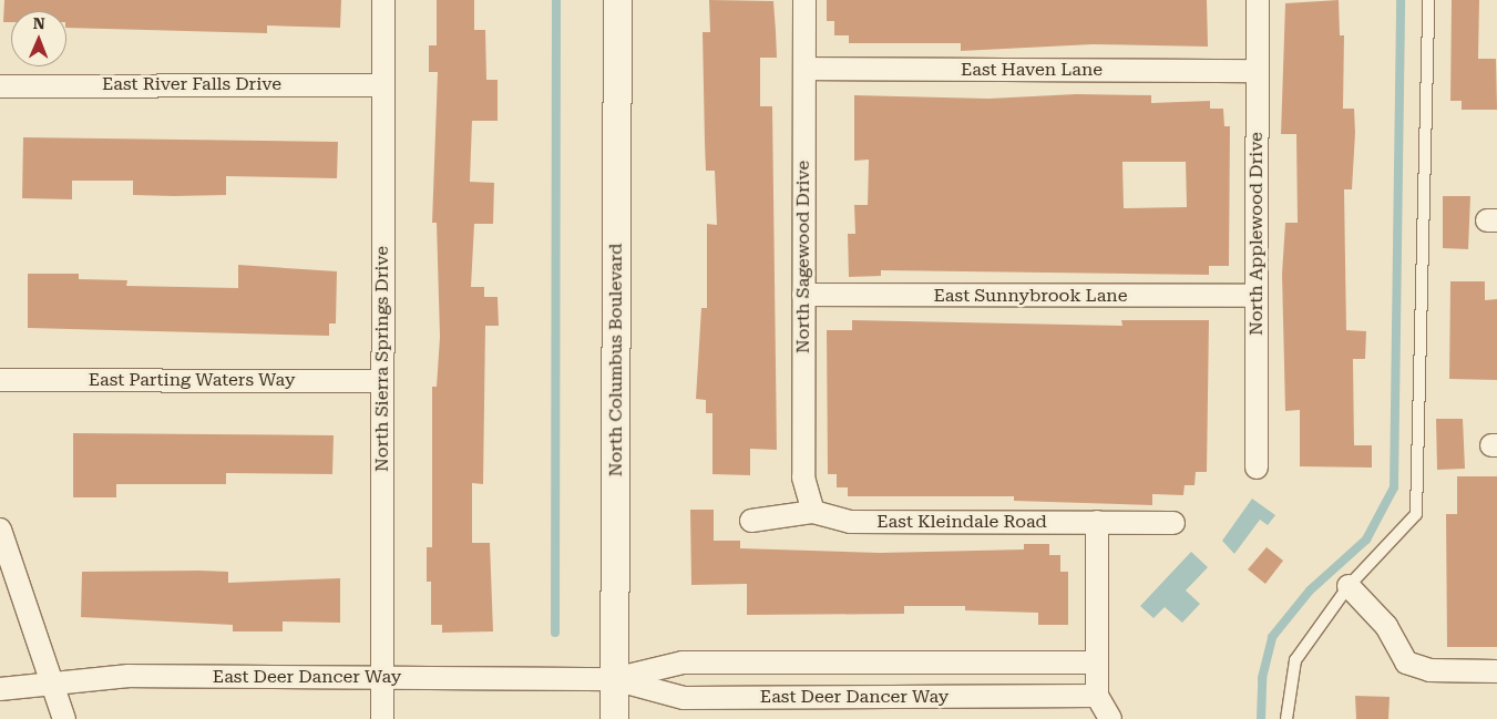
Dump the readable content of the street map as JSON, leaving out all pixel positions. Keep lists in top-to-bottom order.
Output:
{
  "streets": {
    "street": [
      "East Haven Lane",
      "East River Falls Drive",
      "North Applewood Drive",
      "North Sagewood Drive",
      "East Sunnybrook Lane",
      "North Sierra Springs Drive",
      "North Columbus Boulevard",
      "East Parting Waters Way",
      "East Kleindale Road",
      "East Deer Dancer Way"
    ]
  },
  "crossings": [
    ["East Haven Lane", "North Applewood Drive"],
    ["East Haven Lane", "North Sagewood Drive"],
    ["East River Falls Drive", "North Sierra Springs Drive"],
    ["North Applewood Drive", "East Sunnybrook Lane"],
    ["North Sagewood Drive", "East Sunnybrook Lane"],
    ["North Sagewood Drive", "East Kleindale Road"],
    ["North Sierra Springs Drive", "East Parting Waters Way"],
    ["North Sierra Springs Drive", "East Deer Dancer Way"],
    ["North Columbus Boulevard", "East Deer Dancer Way"]
  ],
  "north": "top"
}
